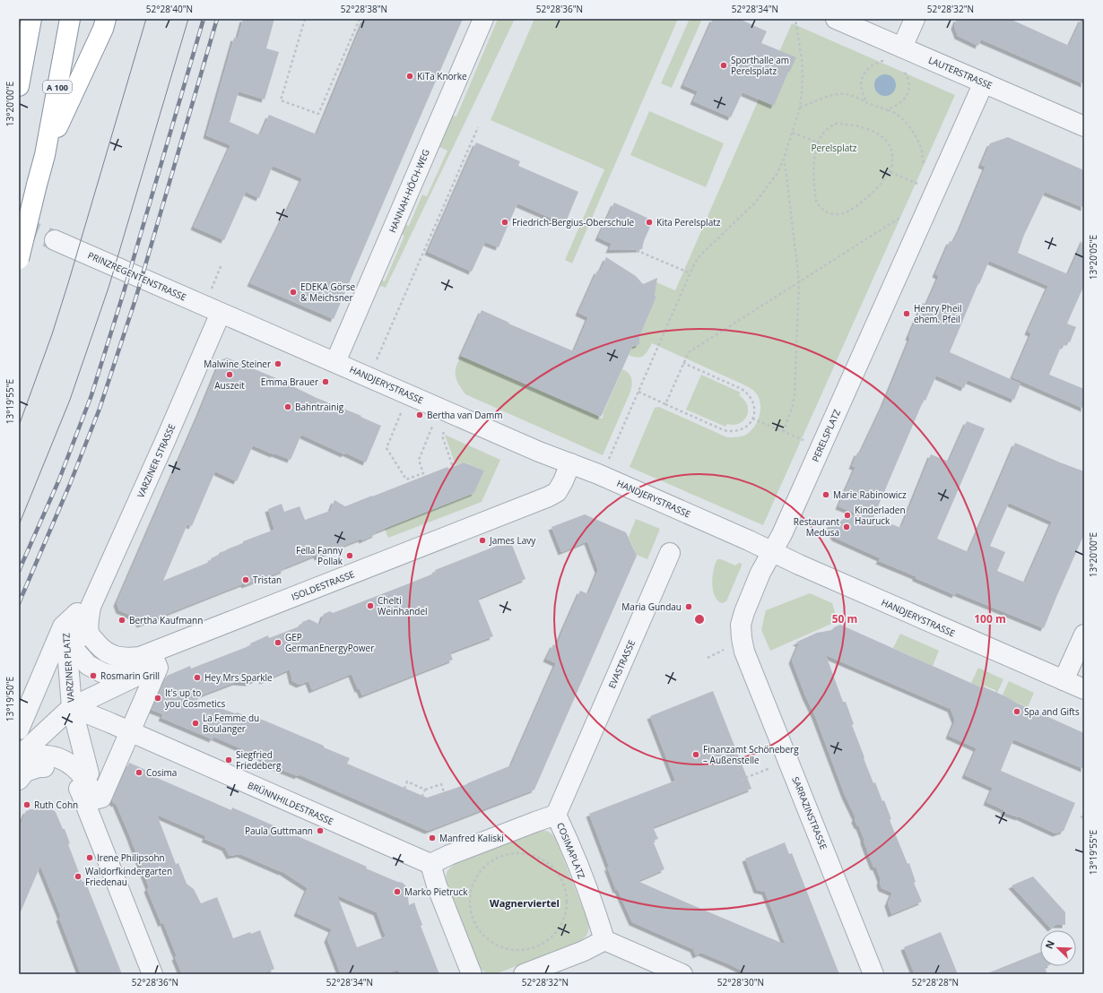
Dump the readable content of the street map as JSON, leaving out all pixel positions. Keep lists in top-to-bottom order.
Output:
{
  "streets": {
    "highway": ["A 100"],
    "street": [
      "LAUTERSTRASSE",
      "HANNAH-HÖCH-WEG",
      "PRINZREGENTENSTRASSE",
      "HANDJERYSTRASSE",
      "PERELSPLATZ",
      "VARZINER STRASSE",
      "ISOLDESTRASSE",
      "EVASTRASSE",
      "VARZINER PLATZ",
      "BRÜNNHILDESTRASSE",
      "SARRAZINSTRASSE",
      "COSIMAPLATZ"
    ]
  },
  "crossings": [
    ["LAUTERSTRASSE", "PERELSPLATZ"],
    ["HANNAH-HÖCH-WEG", "HANDJERYSTRASSE"],
    ["PRINZREGENTENSTRASSE", "HANDJERYSTRASSE"],
    ["PRINZREGENTENSTRASSE", "VARZINER STRASSE"],
    ["HANDJERYSTRASSE", "PERELSPLATZ"],
    ["HANDJERYSTRASSE", "VARZINER STRASSE"],
    ["HANDJERYSTRASSE", "ISOLDESTRASSE"],
    ["HANDJERYSTRASSE", "SARRAZINSTRASSE"],
    ["PERELSPLATZ", "SARRAZINSTRASSE"],
    ["VARZINER STRASSE", "ISOLDESTRASSE"],
    ["EVASTRASSE", "COSIMAPLATZ"],
    ["VARZINER PLATZ", "BRÜNNHILDESTRASSE"],
    ["BRÜNNHILDESTRASSE", "COSIMAPLATZ"]
  ],
  "districts": ["Wagnerviertel"],
  "parks": ["Perelsplatz"],
  "places": [
    "Sporthalle am Perelsplatz",
    "KiTa Knorke",
    "Friedrich-Bergius-Oberschule",
    "Kita Perelsplatz",
    "EDEKA Görse & Meichsner",
    "Henry Pheil ehem. Pfeil",
    "Malwine Steiner",
    "Auszeit",
    "Emma Brauer",
    "Bahntrainig",
    "Bertha van Damm",
    "Marie Rabinowicz",
    "Kinderladen Hauruck",
    "Restaurant Medusa",
    "James Lavy",
    "Fella Fanny Pollak",
    "Tristan",
    "Chelti Weinhandel",
    "Maria Gundau",
    "Bertha Kaufmann",
    "GEP GermanEnergyPower",
    "Rosmarin Grill",
    "Hey Mrs Sparkle",
    "It's up to you Cosmetics",
    "Spa and Gifts",
    "La Femme du Boulanger",
    "Finanzamt Schöneberg – Außenstelle",
    "Siegfried Friedeberg",
    "Cosima",
    "Ruth Cohn",
    "Paula Guttmann",
    "Manfred Kaliski",
    "Irene Philipsohn",
    "Waldorfkindergarten Friedenau",
    "Marko Pietruck"
  ],
  "north": "top left",
  "coordinates": [
    "52°28'40\"N",
    "52°28'38\"N",
    "52°28'36\"N",
    "52°28'34\"N",
    "52°28'32\"N",
    "13°20'00\"E",
    "13°20'05\"E",
    "13°19'55\"E",
    "13°19'50\"E",
    "52°28'30\"N",
    "52°28'28\"N"
  ],
  "rings": ["50 m", "100 m"]
}
